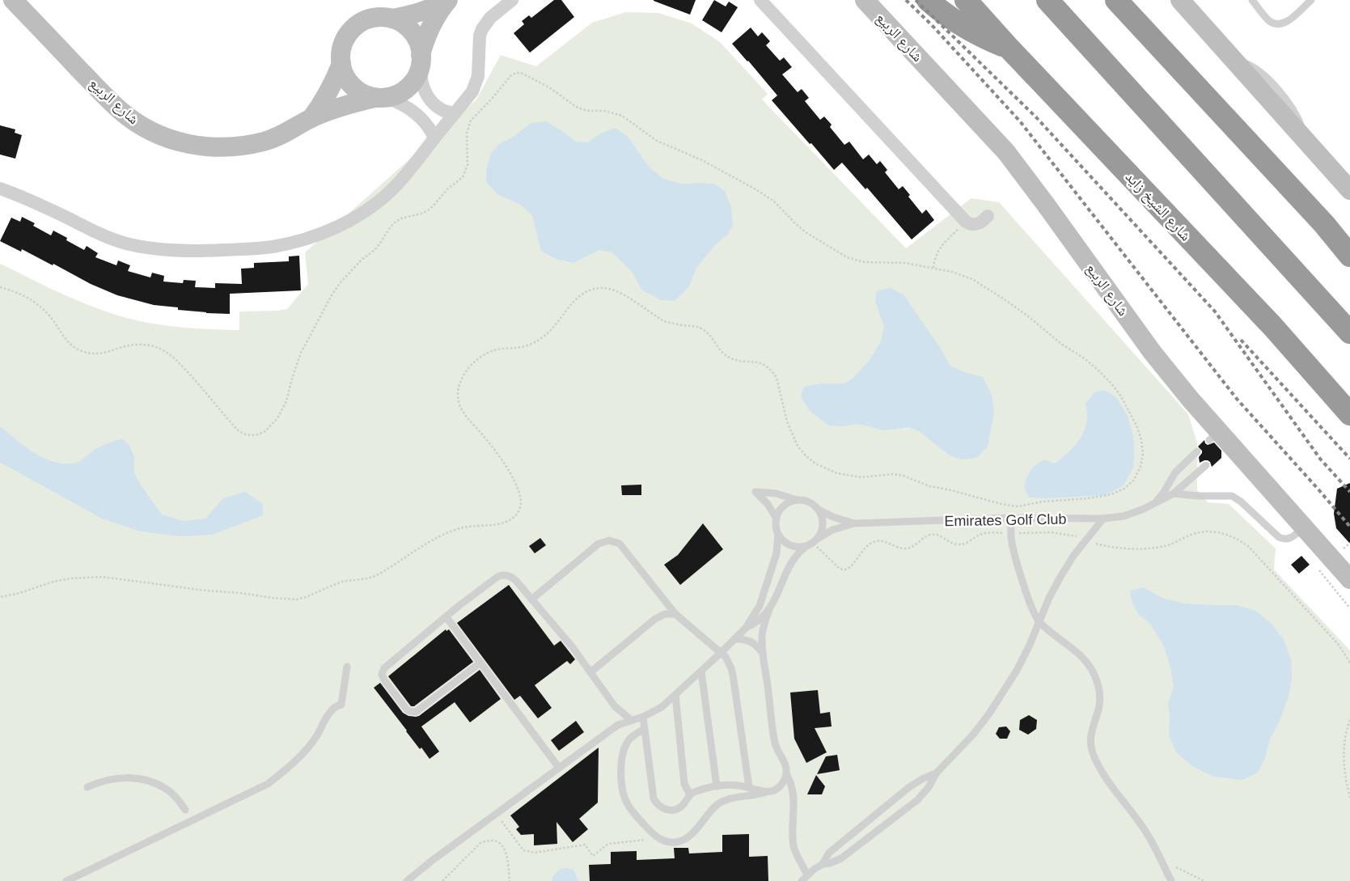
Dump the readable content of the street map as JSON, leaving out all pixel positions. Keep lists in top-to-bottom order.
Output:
{
  "streets": {
    "highway": ["شارع الشيخ زايد"],
    "main road": ["شارع الربيع"],
    "lane": ["Emirates Golf Club"]
  }
}
